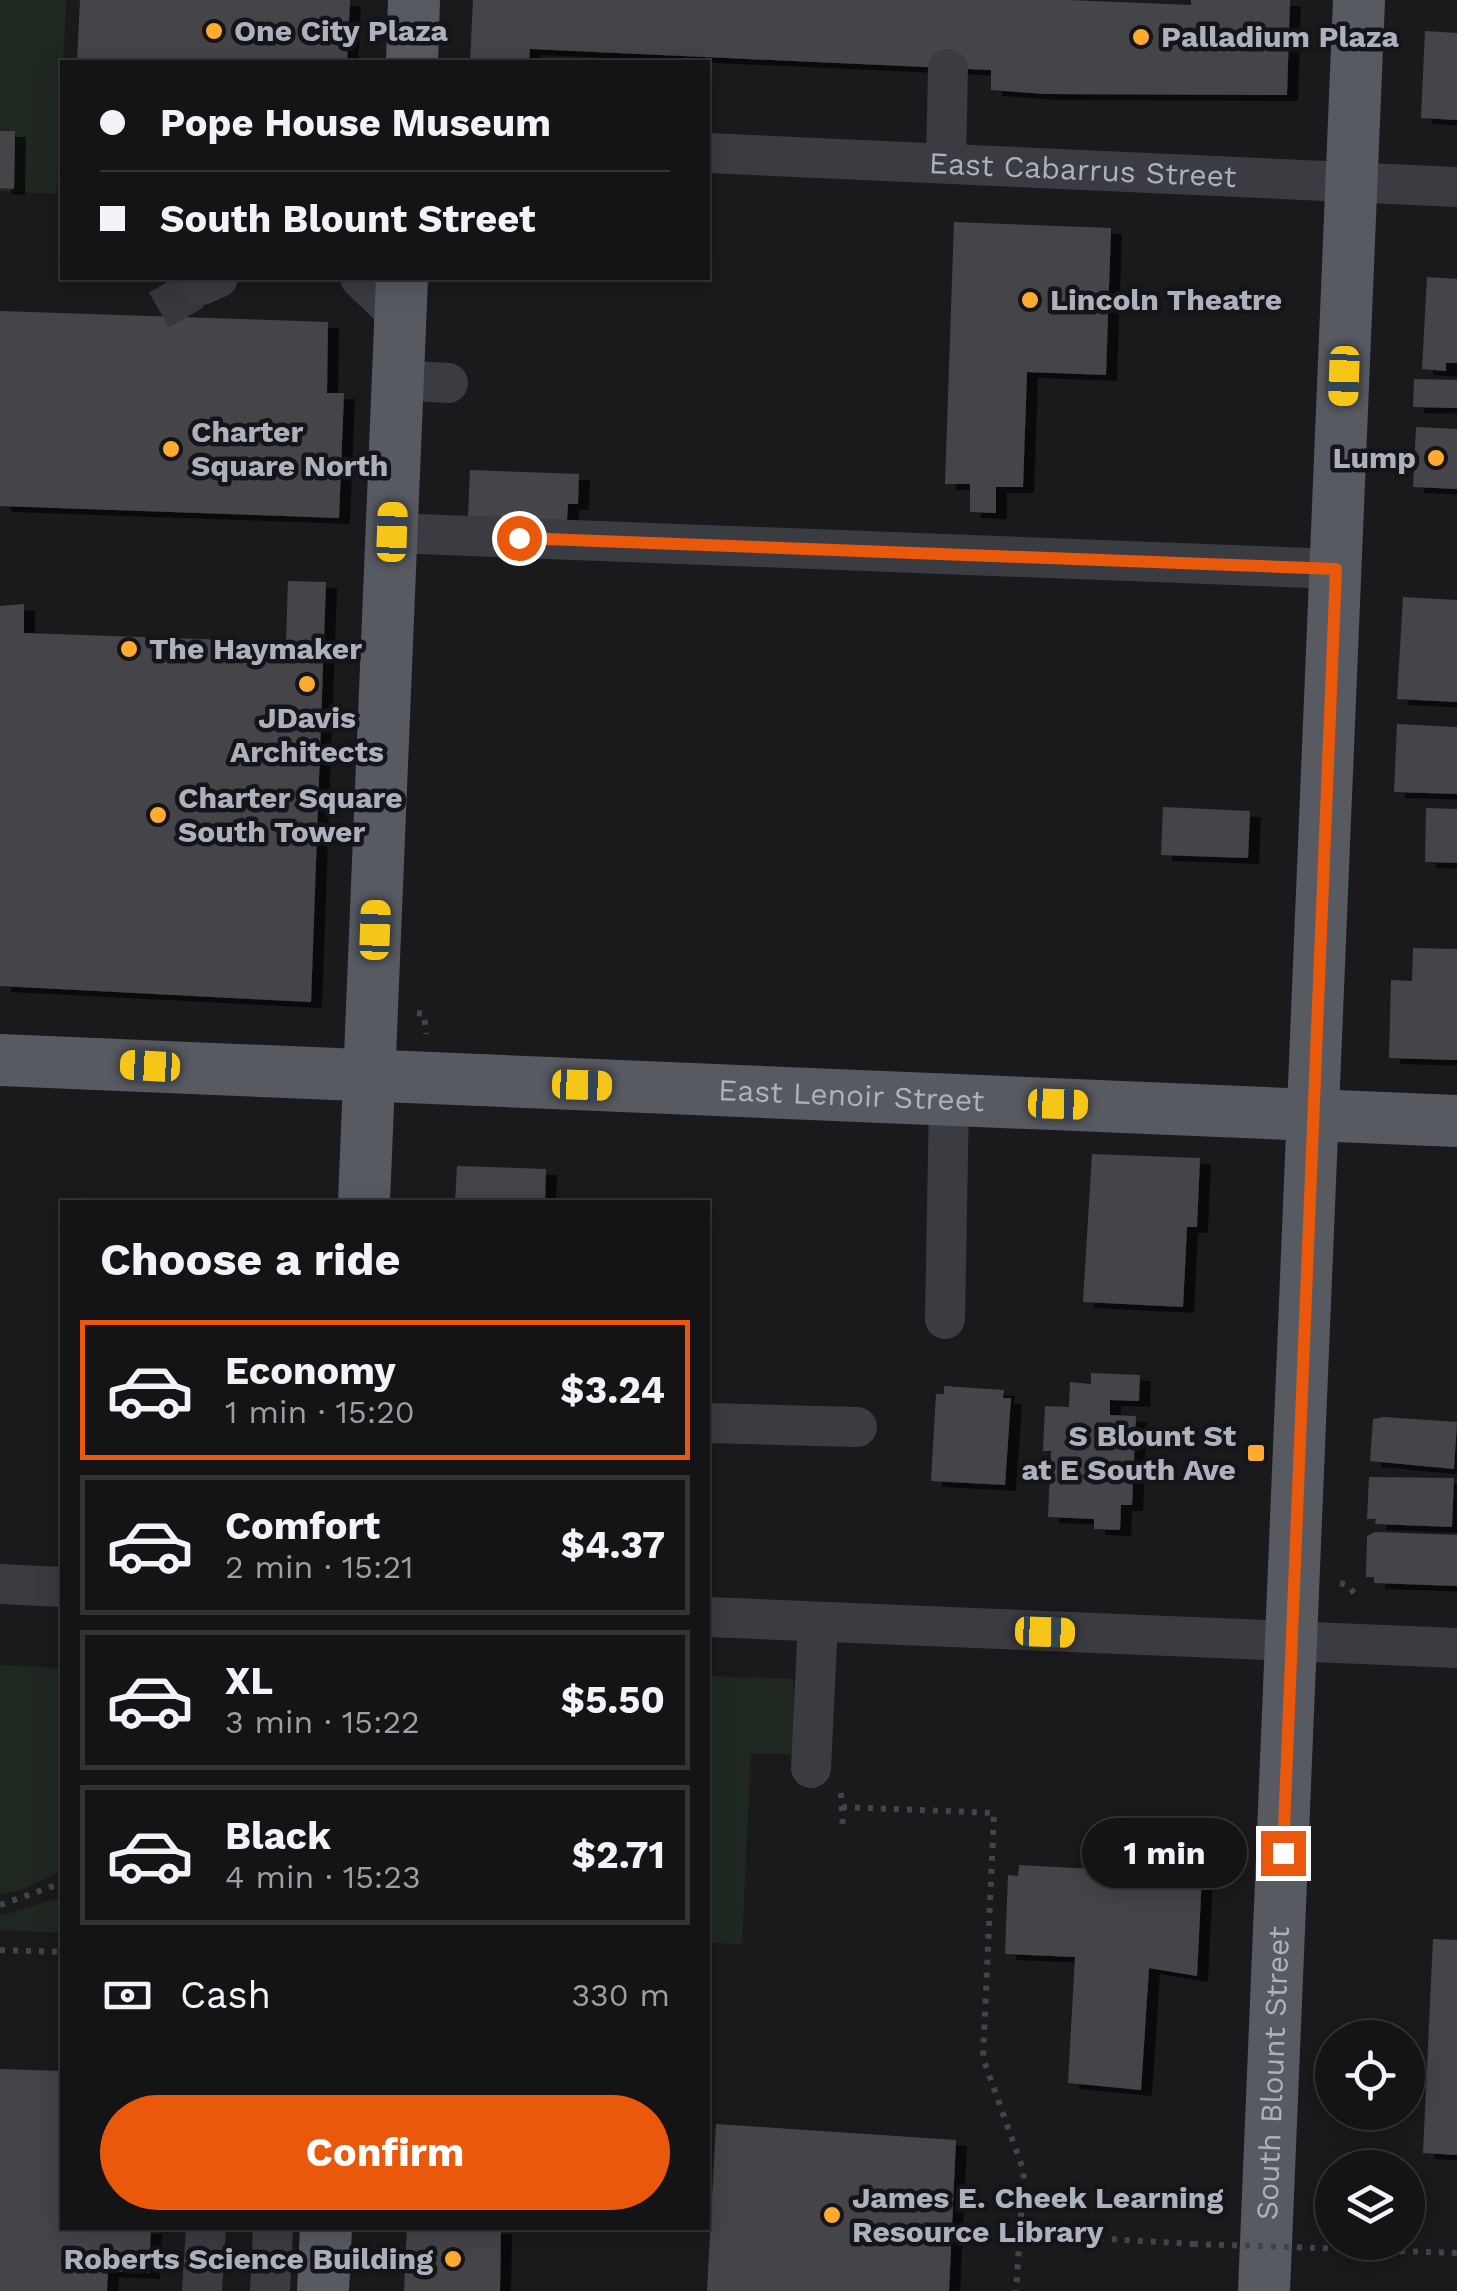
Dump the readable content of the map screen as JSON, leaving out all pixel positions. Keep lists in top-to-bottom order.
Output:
{
  "streets": {
    "main road": ["East Lenoir Street", "South Blount Street"],
    "street": ["East Cabarrus Street"]
  },
  "crossings": [
    ["East Cabarrus Street", "South Blount Street"],
    ["East Lenoir Street", "South Blount Street"]
  ],
  "places": {
    "other": [
      "One City Plaza",
      "Palladium Plaza",
      "Lincoln Theatre",
      "Charter Square North",
      "Lump",
      "The Haymaker",
      "JDavis Architects",
      "Charter Square South Tower",
      "James E. Cheek Learning Resource Library",
      "Roberts Science Building"
    ],
    "transit": ["S Blount St at E South Ave"]
  },
  "page": {
    "banner": ["Pope House Museum", "South Blount Street"],
    "heading": "Choose a ride",
    "list": [
      {
        "name": "Economy",
        "note": "1 min · 15:20",
        "value": "$3.24"
      },
      {
        "name": "Comfort",
        "note": "2 min · 15:21",
        "value": "$4.37"
      },
      {
        "name": "XL",
        "note": "3 min · 15:22",
        "value": "$5.50"
      },
      {
        "name": "Black",
        "note": "4 min · 15:23",
        "value": "$2.71"
      }
    ],
    "bubble": "1 min",
    "pay": ["Cash", "330 m"],
    "buttons": "Confirm"
  }
}
